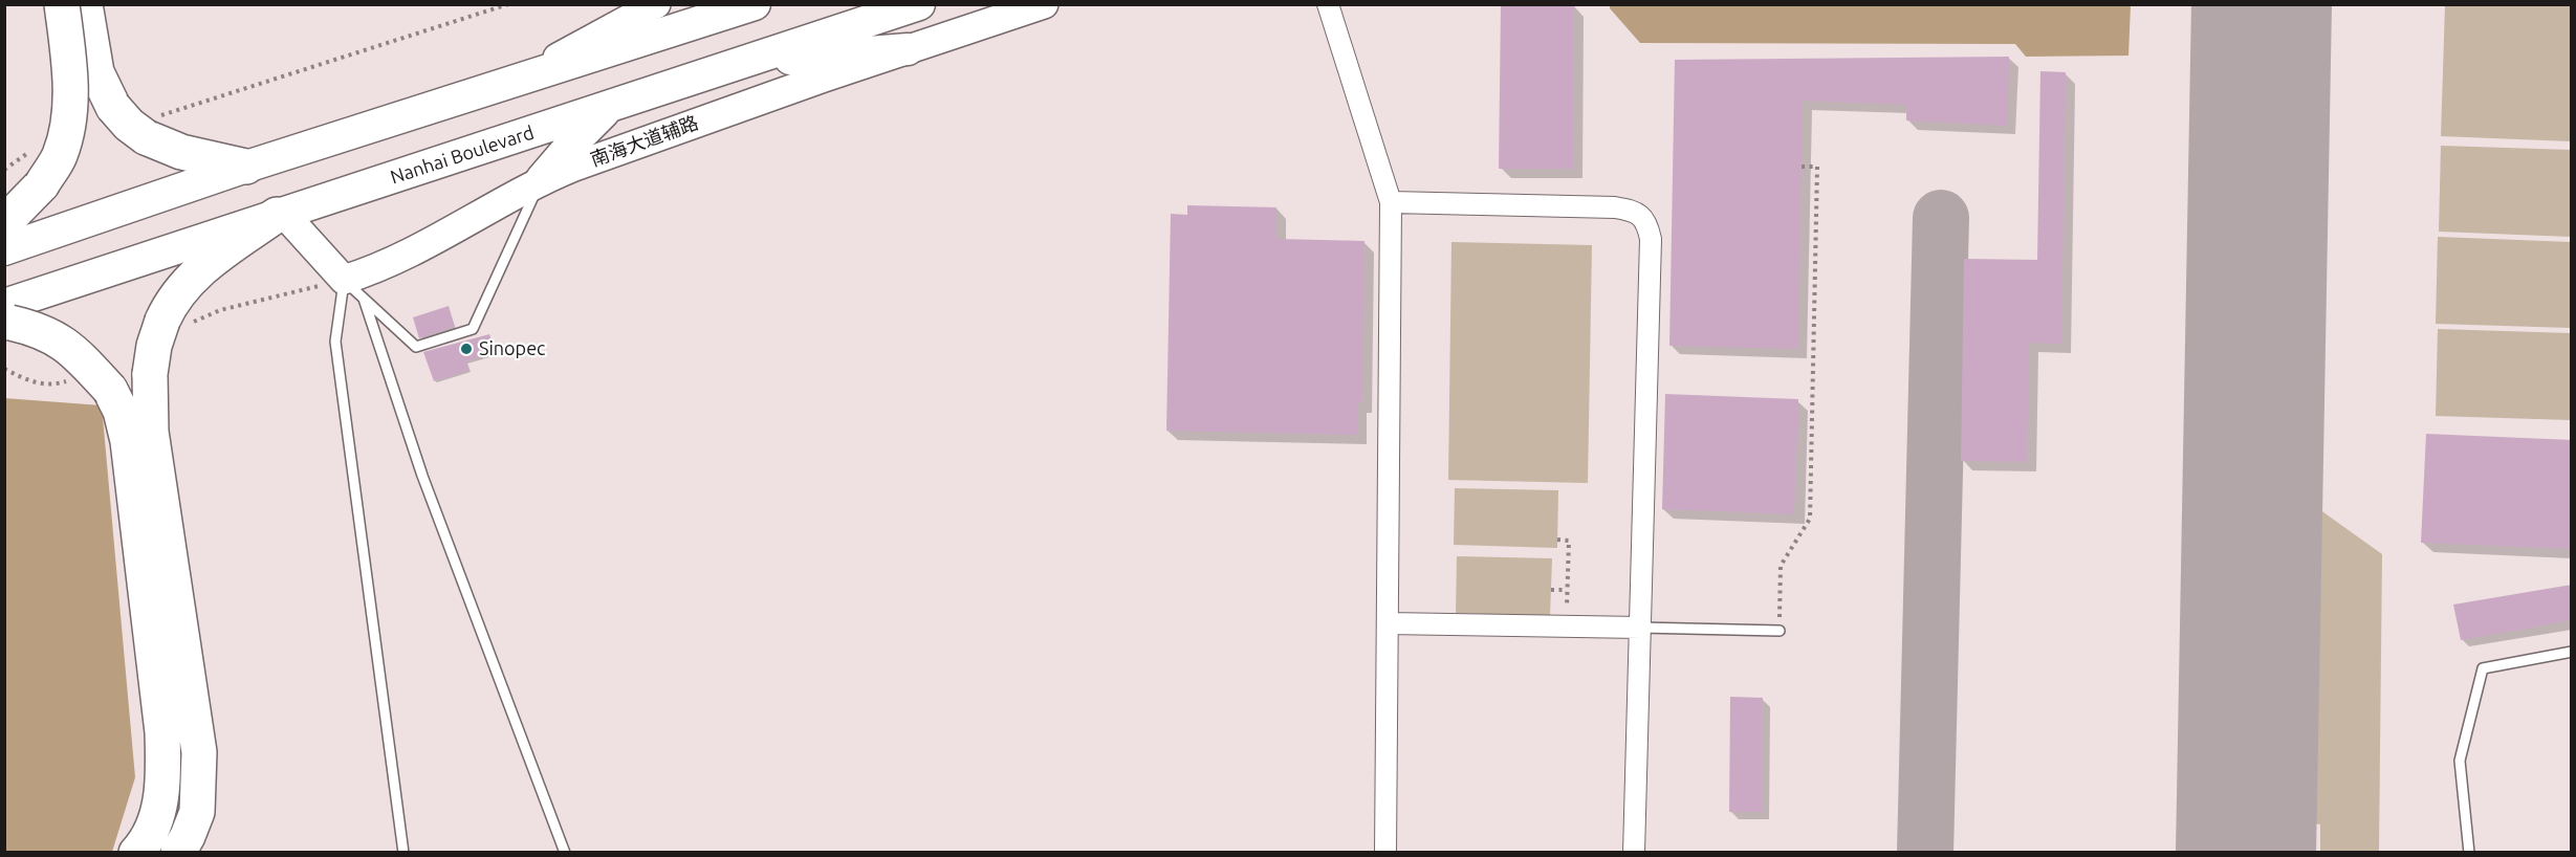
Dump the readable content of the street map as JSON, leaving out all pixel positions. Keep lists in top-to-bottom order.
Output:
{
  "streets": {
    "main road": ["南海大道辅路", "Nanhai Boulevard"]
  },
  "places": ["Sinopec"]
}
